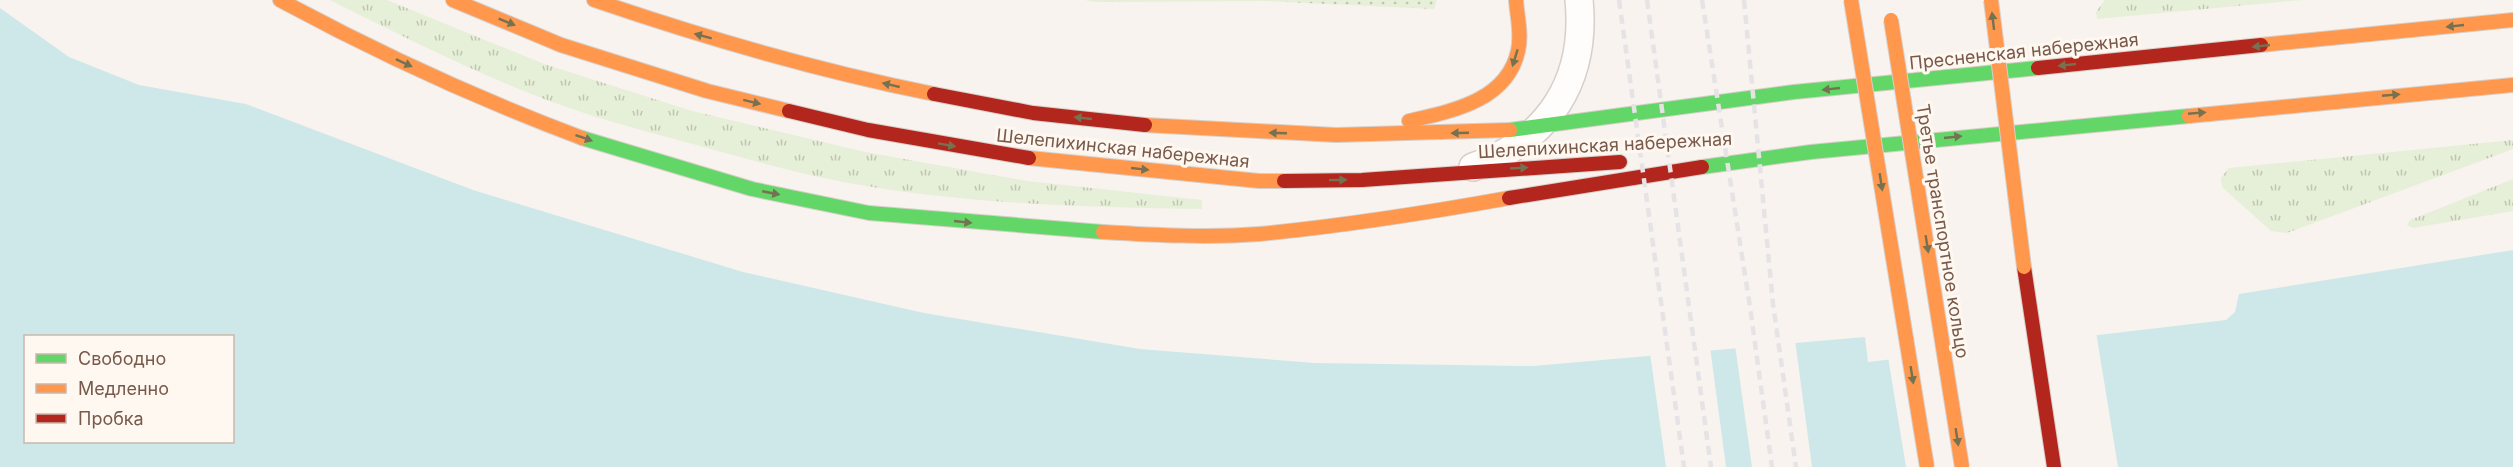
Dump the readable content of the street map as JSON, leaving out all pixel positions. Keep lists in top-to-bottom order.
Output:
{
  "streets": {
    "main road": ["Пресненская набережная", "Шелепихинская набережная", "Третье транспортное кольцо"]
  },
  "crossings": [
    ["Пресненская набережная", "Шелепихинская набережная"]
  ],
  "legend": ["Свободно", "Медленно", "Пробка"]
}
